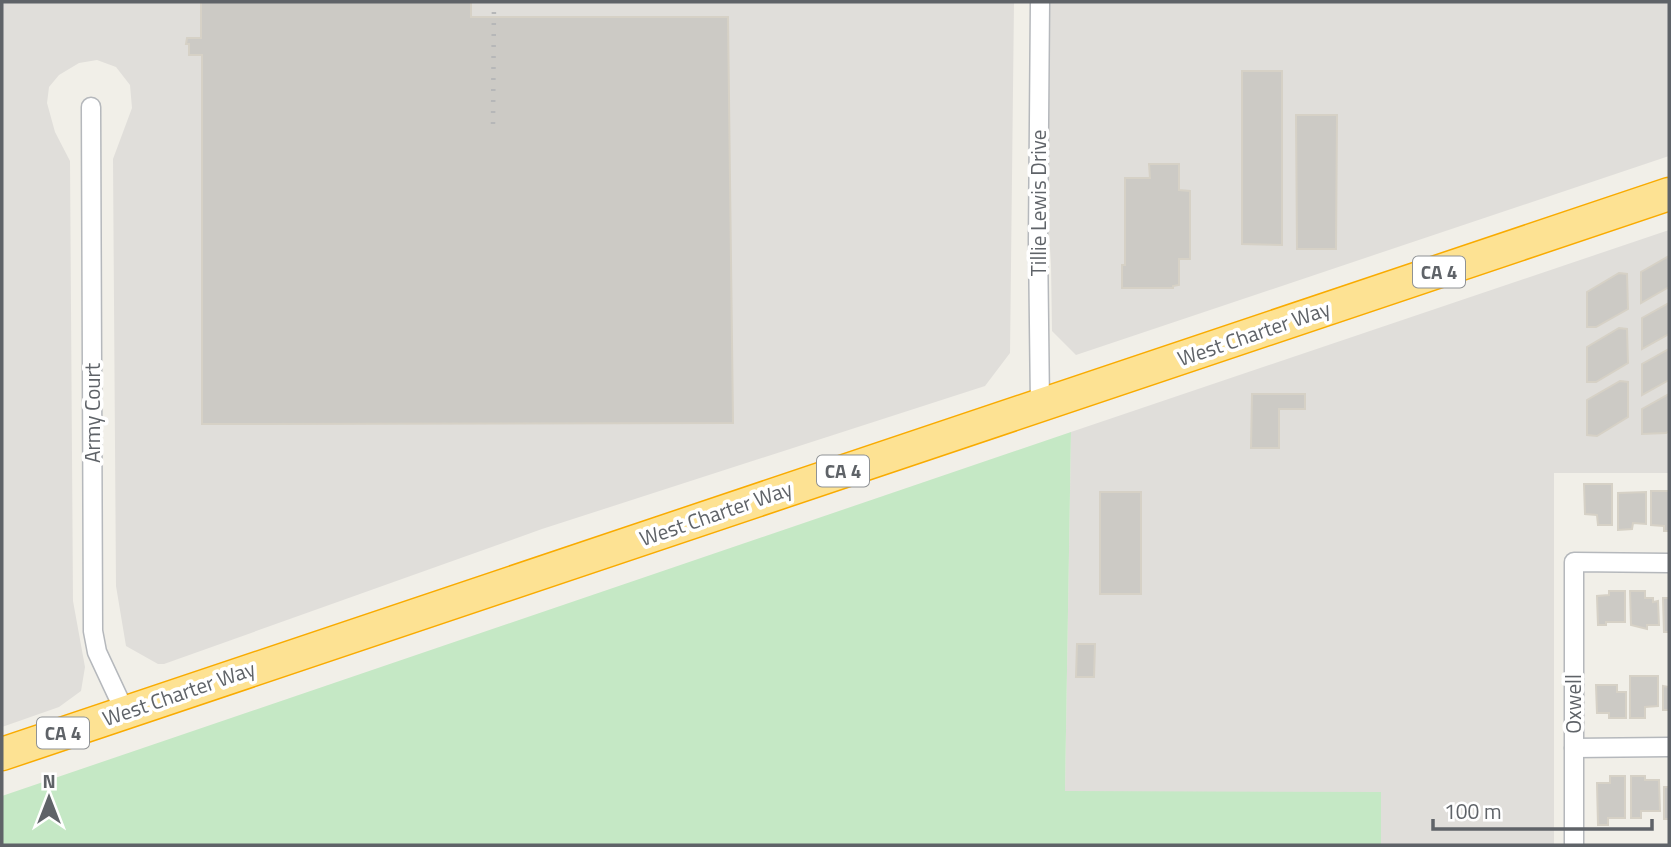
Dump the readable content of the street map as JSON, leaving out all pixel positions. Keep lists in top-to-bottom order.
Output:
{
  "streets": {
    "highway": ["CA 4", "West Charter Way"],
    "street": ["Tillie Lewis Drive", "Army Court", "Oxwell"]
  },
  "crossings": [
    ["Tillie Lewis Drive", "West Charter Way"],
    ["West Charter Way", "Army Court"]
  ],
  "scale_bar": "100 m",
  "north": "top"
}
